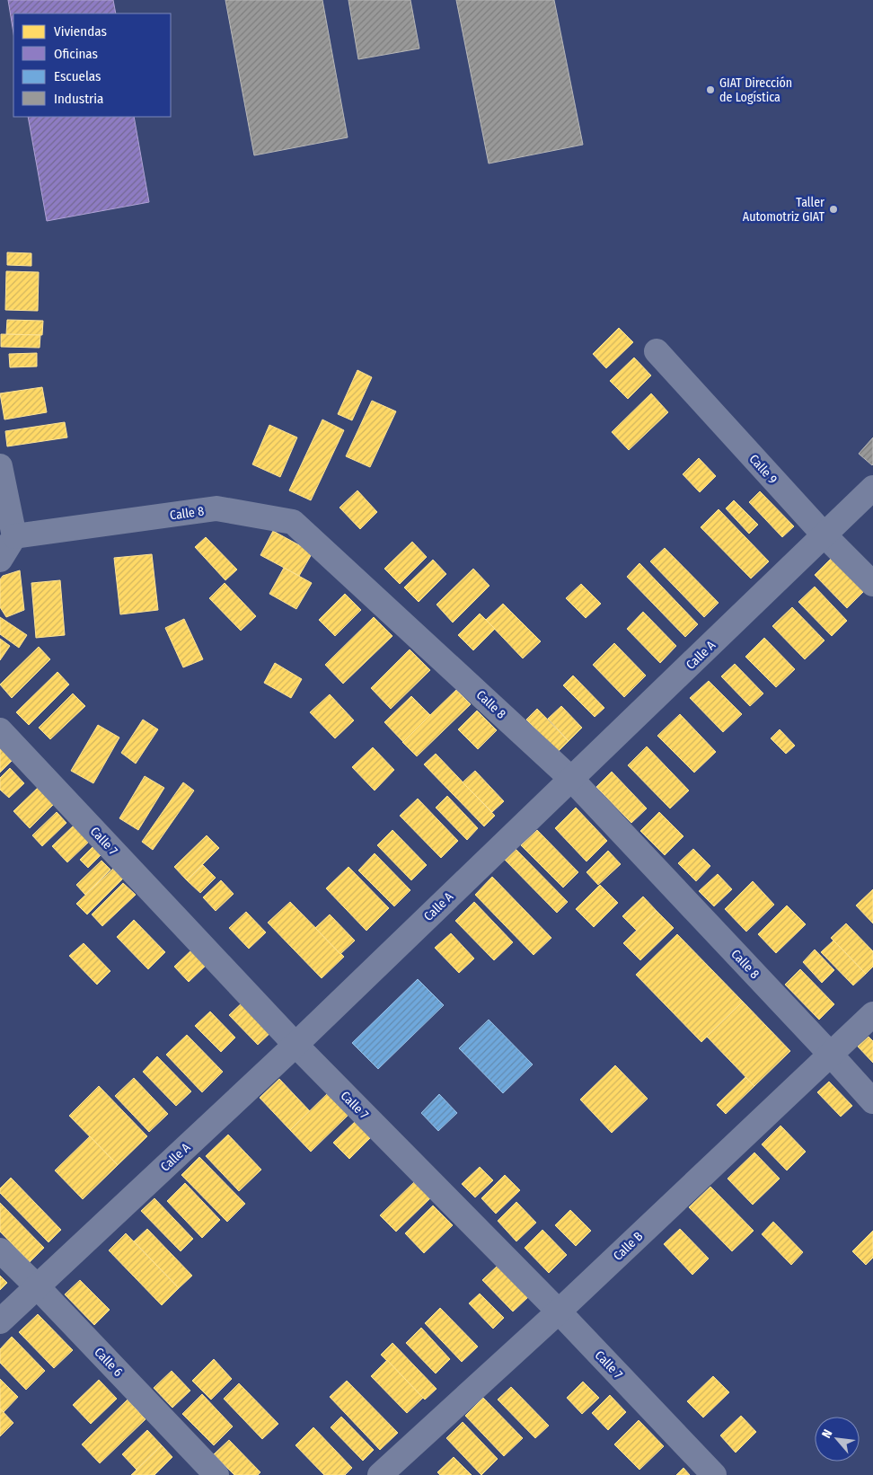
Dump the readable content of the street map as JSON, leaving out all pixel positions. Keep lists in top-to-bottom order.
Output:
{
  "streets": {
    "street": [
      "Calle 9",
      "Calle 8",
      "Calle A",
      "Calle 7",
      "Calle B",
      "Calle 6"
    ]
  },
  "crossings": [
    ["Calle 9", "Calle A"],
    ["Calle 8", "Calle A"],
    ["Calle 8", "Calle B"],
    ["Calle A", "Calle 7"],
    ["Calle A", "Calle 6"],
    ["Calle 7", "Calle B"]
  ],
  "places": ["GIAT Dirección de Logística", "Taller Automotriz GIAT"],
  "legend": [
    "Viviendas",
    "Oficinas",
    "Escuelas",
    "Industria"
  ],
  "north": "top left"
}
